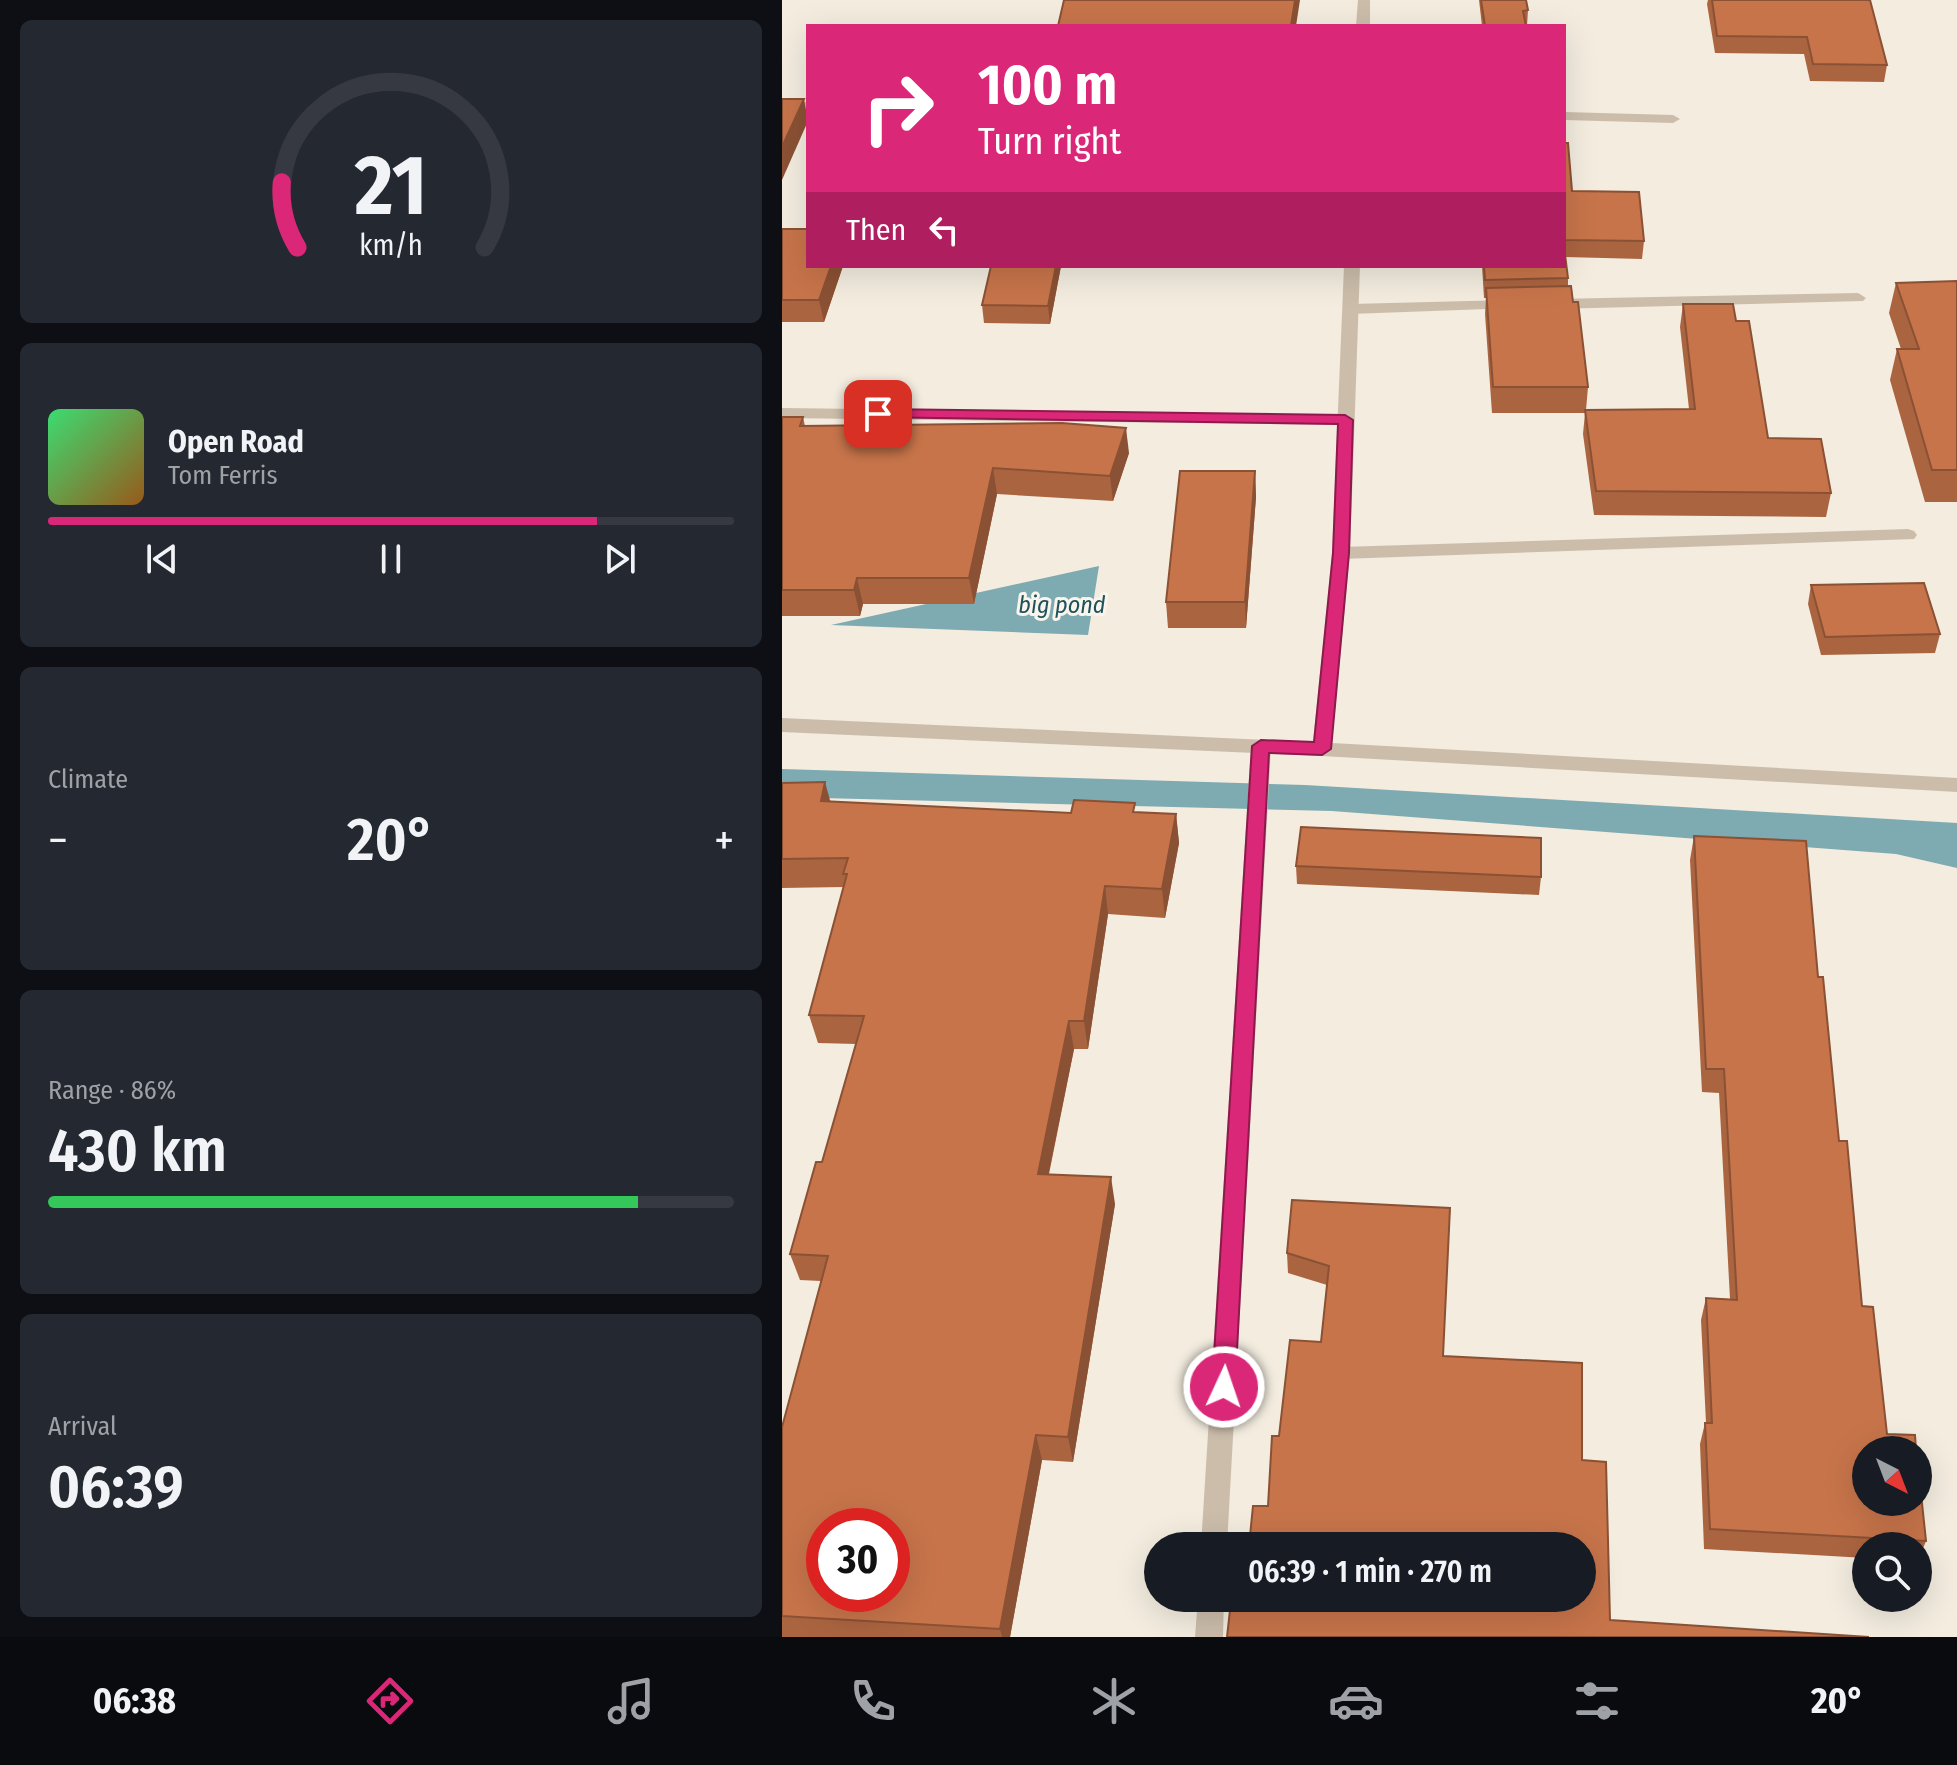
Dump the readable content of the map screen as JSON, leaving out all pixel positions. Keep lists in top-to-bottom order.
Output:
{
  "water": ["big pond"],
  "north": "bottom right",
  "page": {
    "turn": ["100 m", "Turn right"],
    "then": "Then",
    "song": ["Open Road", "Tom Ferris"],
    "tile": [
      "Climate",
      ["Range · 86%", "430 km"],
      ["Arrival", "06:39"]
    ],
    "heat": ["−", "20°", "+"],
    "limit": "30",
    "trip": "06:39 · 1 min · 270 m",
    "tabs": ["06:38", "20°"],
    "gauge": ["21", "km/h"]
  }
}
